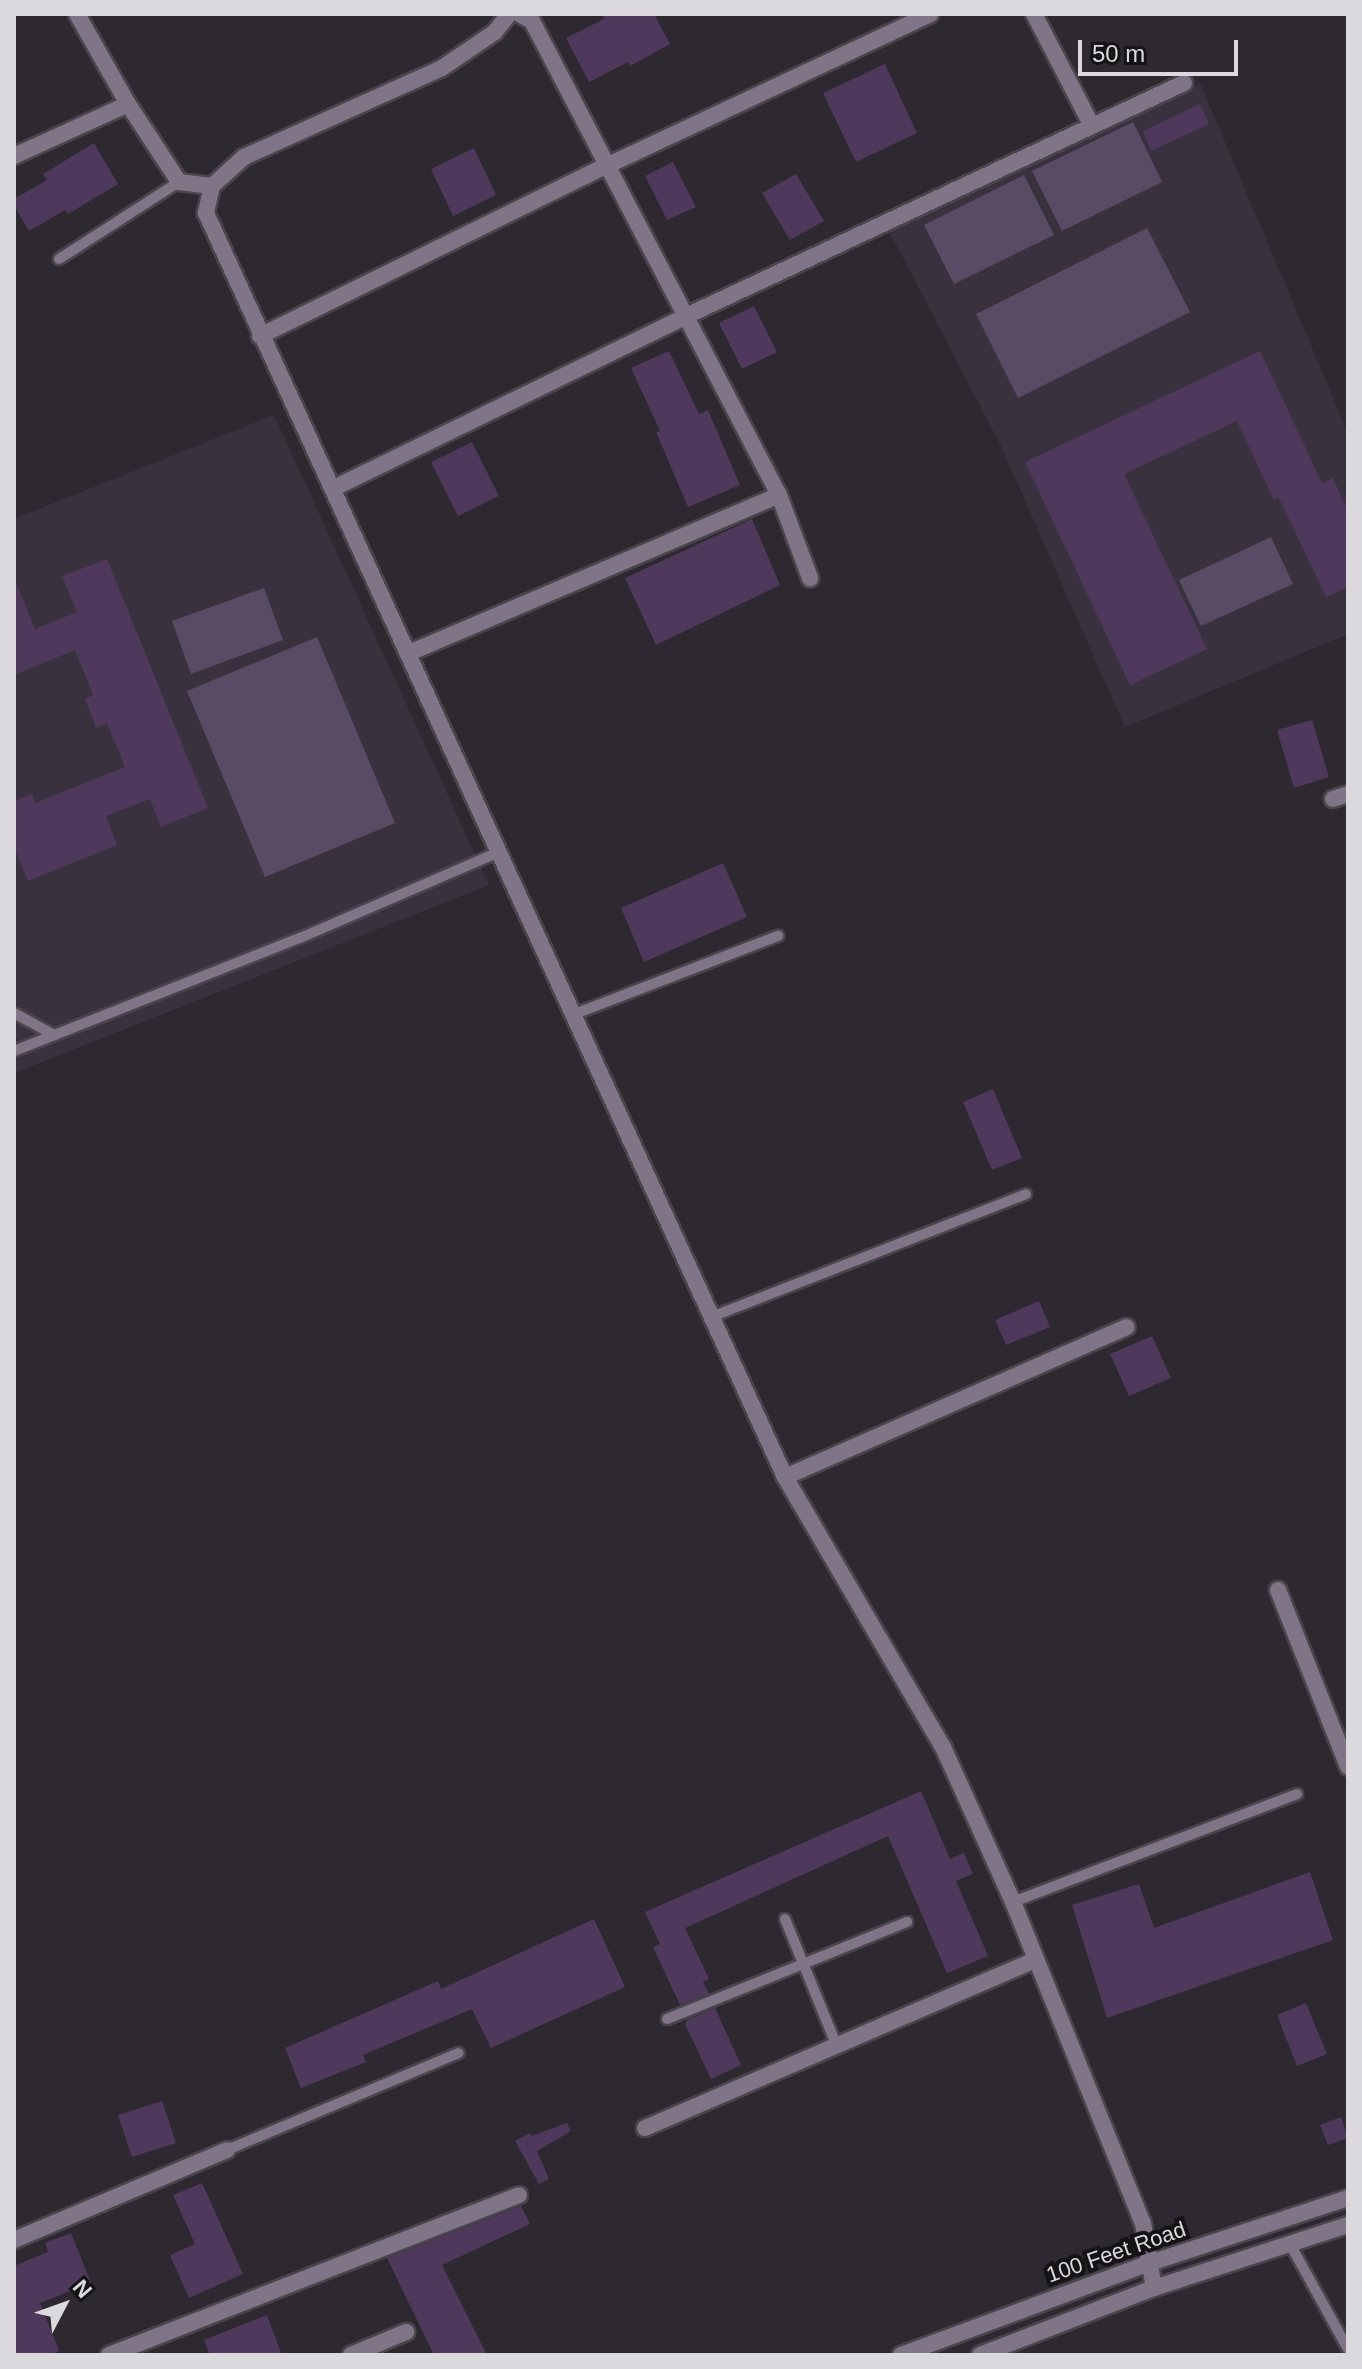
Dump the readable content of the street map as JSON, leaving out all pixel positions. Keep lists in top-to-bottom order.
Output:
{
  "streets": {
    "street": ["100 Feet Road"]
  },
  "scale_bar": "50 m",
  "north": "top right"
}
